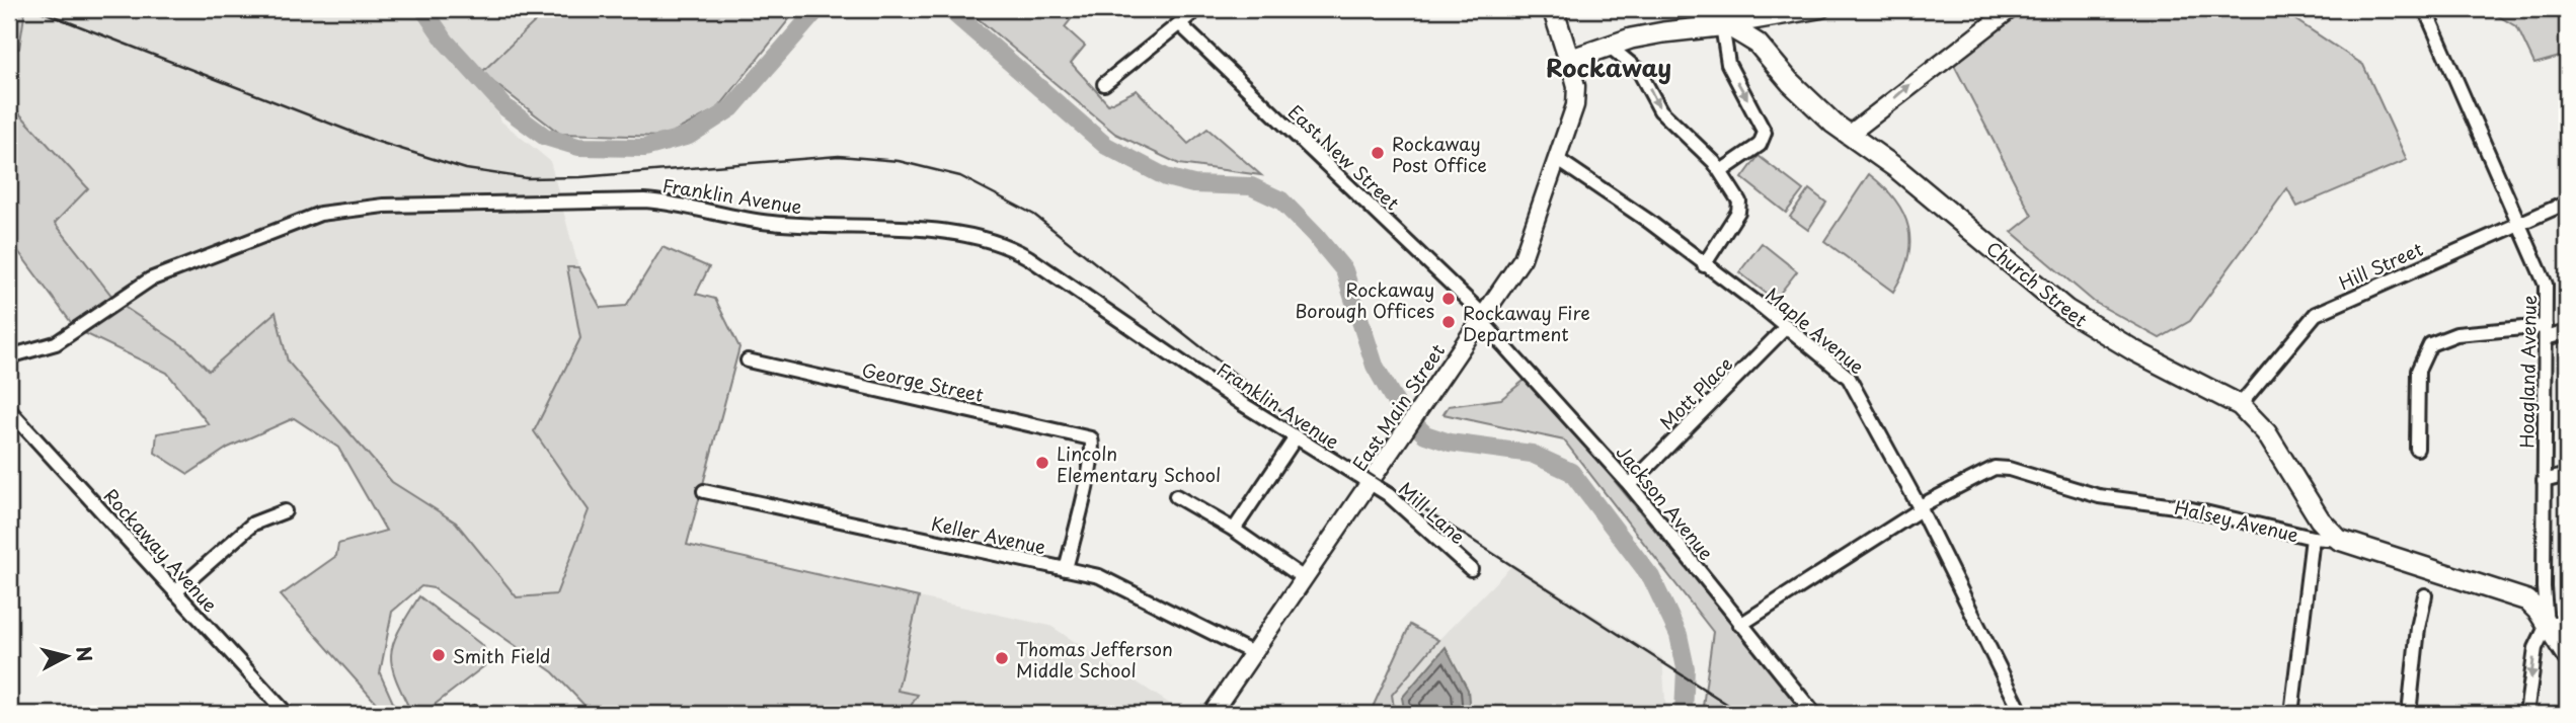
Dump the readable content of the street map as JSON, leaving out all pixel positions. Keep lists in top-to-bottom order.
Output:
{
  "streets": {
    "main road": ["Church Street", "Halsey Avenue"],
    "street": [
      "East New Street",
      "Franklin Avenue",
      "Hill Street",
      "Maple Avenue",
      "Hoagland Avenue",
      "George Street",
      "Mott Place",
      "East Main Street",
      "Jackson Avenue",
      "Mill Lane",
      "Keller Avenue",
      "Rockaway Avenue"
    ]
  },
  "crossings": [
    ["East New Street", "East Main Street"],
    ["East New Street", "Jackson Avenue"],
    ["Franklin Avenue", "East Main Street"],
    ["Franklin Avenue", "Mill Lane"],
    ["Hill Street", "Church Street"],
    ["Hill Street", "Hoagland Avenue"],
    ["Church Street", "Halsey Avenue"],
    ["Maple Avenue", "Mott Place"],
    ["Maple Avenue", "East Main Street"],
    ["Maple Avenue", "Halsey Avenue"],
    ["Hoagland Avenue", "Halsey Avenue"],
    ["George Street", "Keller Avenue"],
    ["Mott Place", "Jackson Avenue"],
    ["East Main Street", "Jackson Avenue"],
    ["East Main Street", "Mill Lane"],
    ["East Main Street", "Keller Avenue"],
    ["Jackson Avenue", "Halsey Avenue"]
  ],
  "districts": ["Rockaway"],
  "places": [
    "Rockaway Post Office",
    "Rockaway Borough Offices",
    "Rockaway Fire Department",
    "Lincoln Elementary School",
    "Smith Field",
    "Thomas Jefferson Middle School"
  ],
  "north": "right"
}
